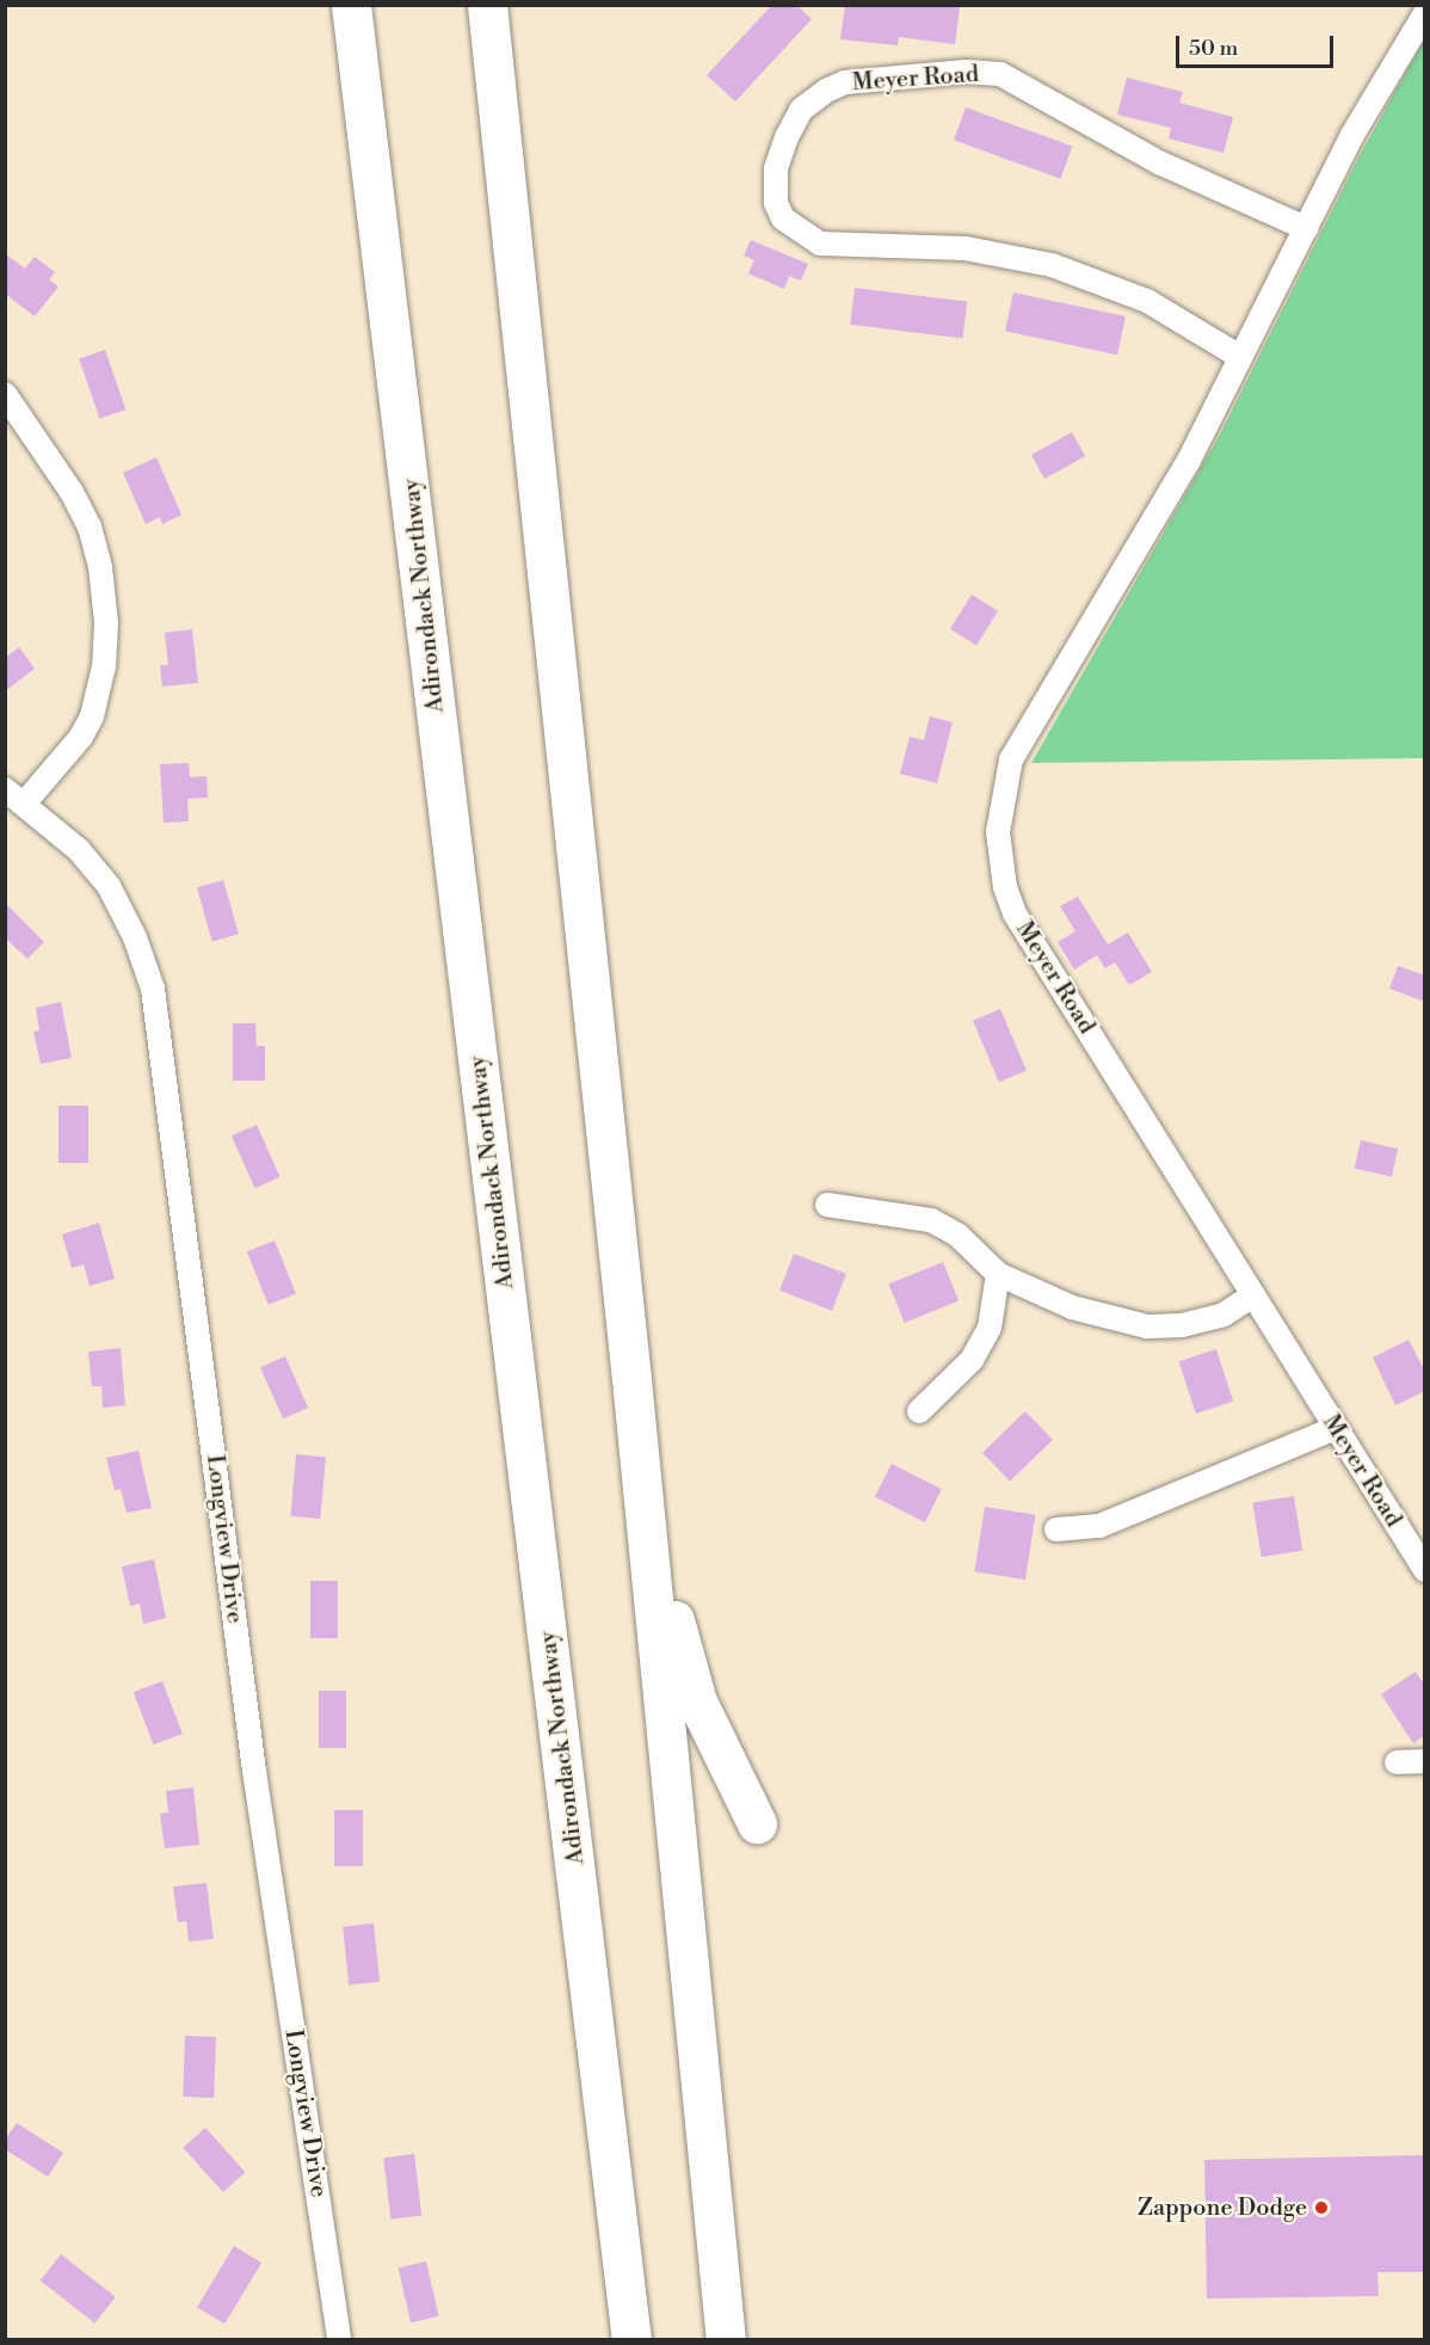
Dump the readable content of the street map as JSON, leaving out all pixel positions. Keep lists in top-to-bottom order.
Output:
{
  "streets": {
    "highway": ["Adirondack Northway"],
    "street": ["Meyer Road", "Longview Drive"]
  },
  "places": ["Zappone Dodge"],
  "scale_bar": "50 m"
}
